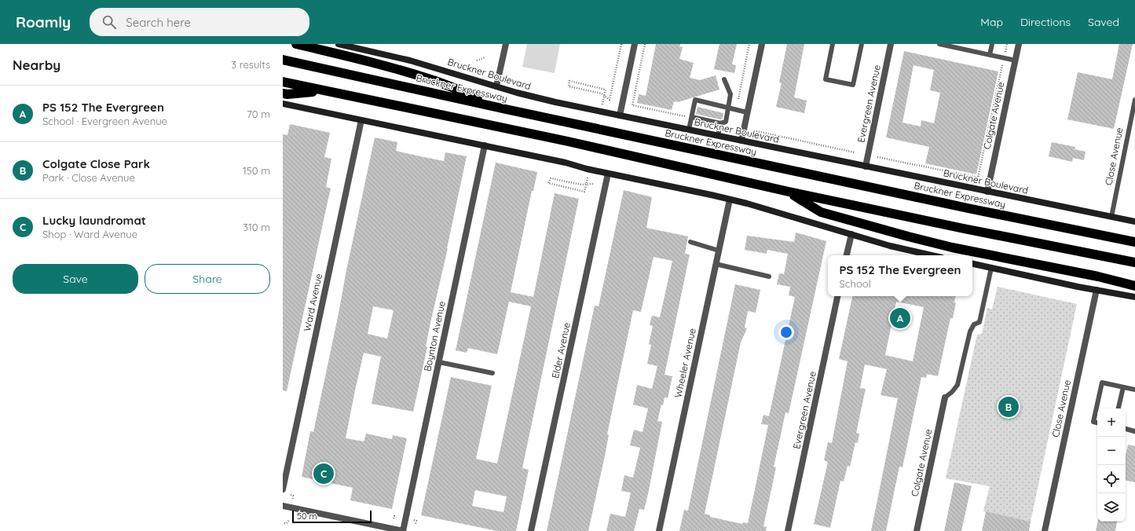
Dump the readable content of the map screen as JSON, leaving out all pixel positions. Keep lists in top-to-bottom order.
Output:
{
  "streets": {
    "highway": ["Bruckner Expressway"],
    "main road": ["Bruckner Boulevard"],
    "street": [
      "Evergreen Avenue",
      "Colgate Avenue",
      "Close Avenue",
      "Ward Avenue",
      "Boynton Avenue",
      "Elder Avenue",
      "Wheeler Avenue"
    ]
  },
  "crossings": [
    ["Bruckner Boulevard", "Evergreen Avenue"],
    ["Bruckner Boulevard", "Colgate Avenue"],
    ["Bruckner Boulevard", "Close Avenue"]
  ],
  "scale_bar": "50 m",
  "page": {
    "header": "Roamly",
    "search": "Search here",
    "nav": ["Map", "Directions", "Saved"],
    "heading": ["Nearby", "3 results"],
    "list": [
      {
        "mark": "A",
        "name": "PS 152 The Evergreen",
        "note": "School · Evergreen Avenue",
        "value": "70 m"
      },
      {
        "mark": "B",
        "name": "Colgate Close Park",
        "note": "Park · Close Avenue",
        "value": "150 m"
      },
      {
        "mark": "C",
        "name": "Lucky laundromat",
        "note": "Shop · Ward Avenue",
        "value": "310 m"
      }
    ],
    "buttons": ["Save", "Share"],
    "popup": ["PS 152 The Evergreen", "School"],
    "pins": ["A", "B", "C"],
    "map_buttons": ["+", "−"],
    "scale": "50 m"
  }
}
